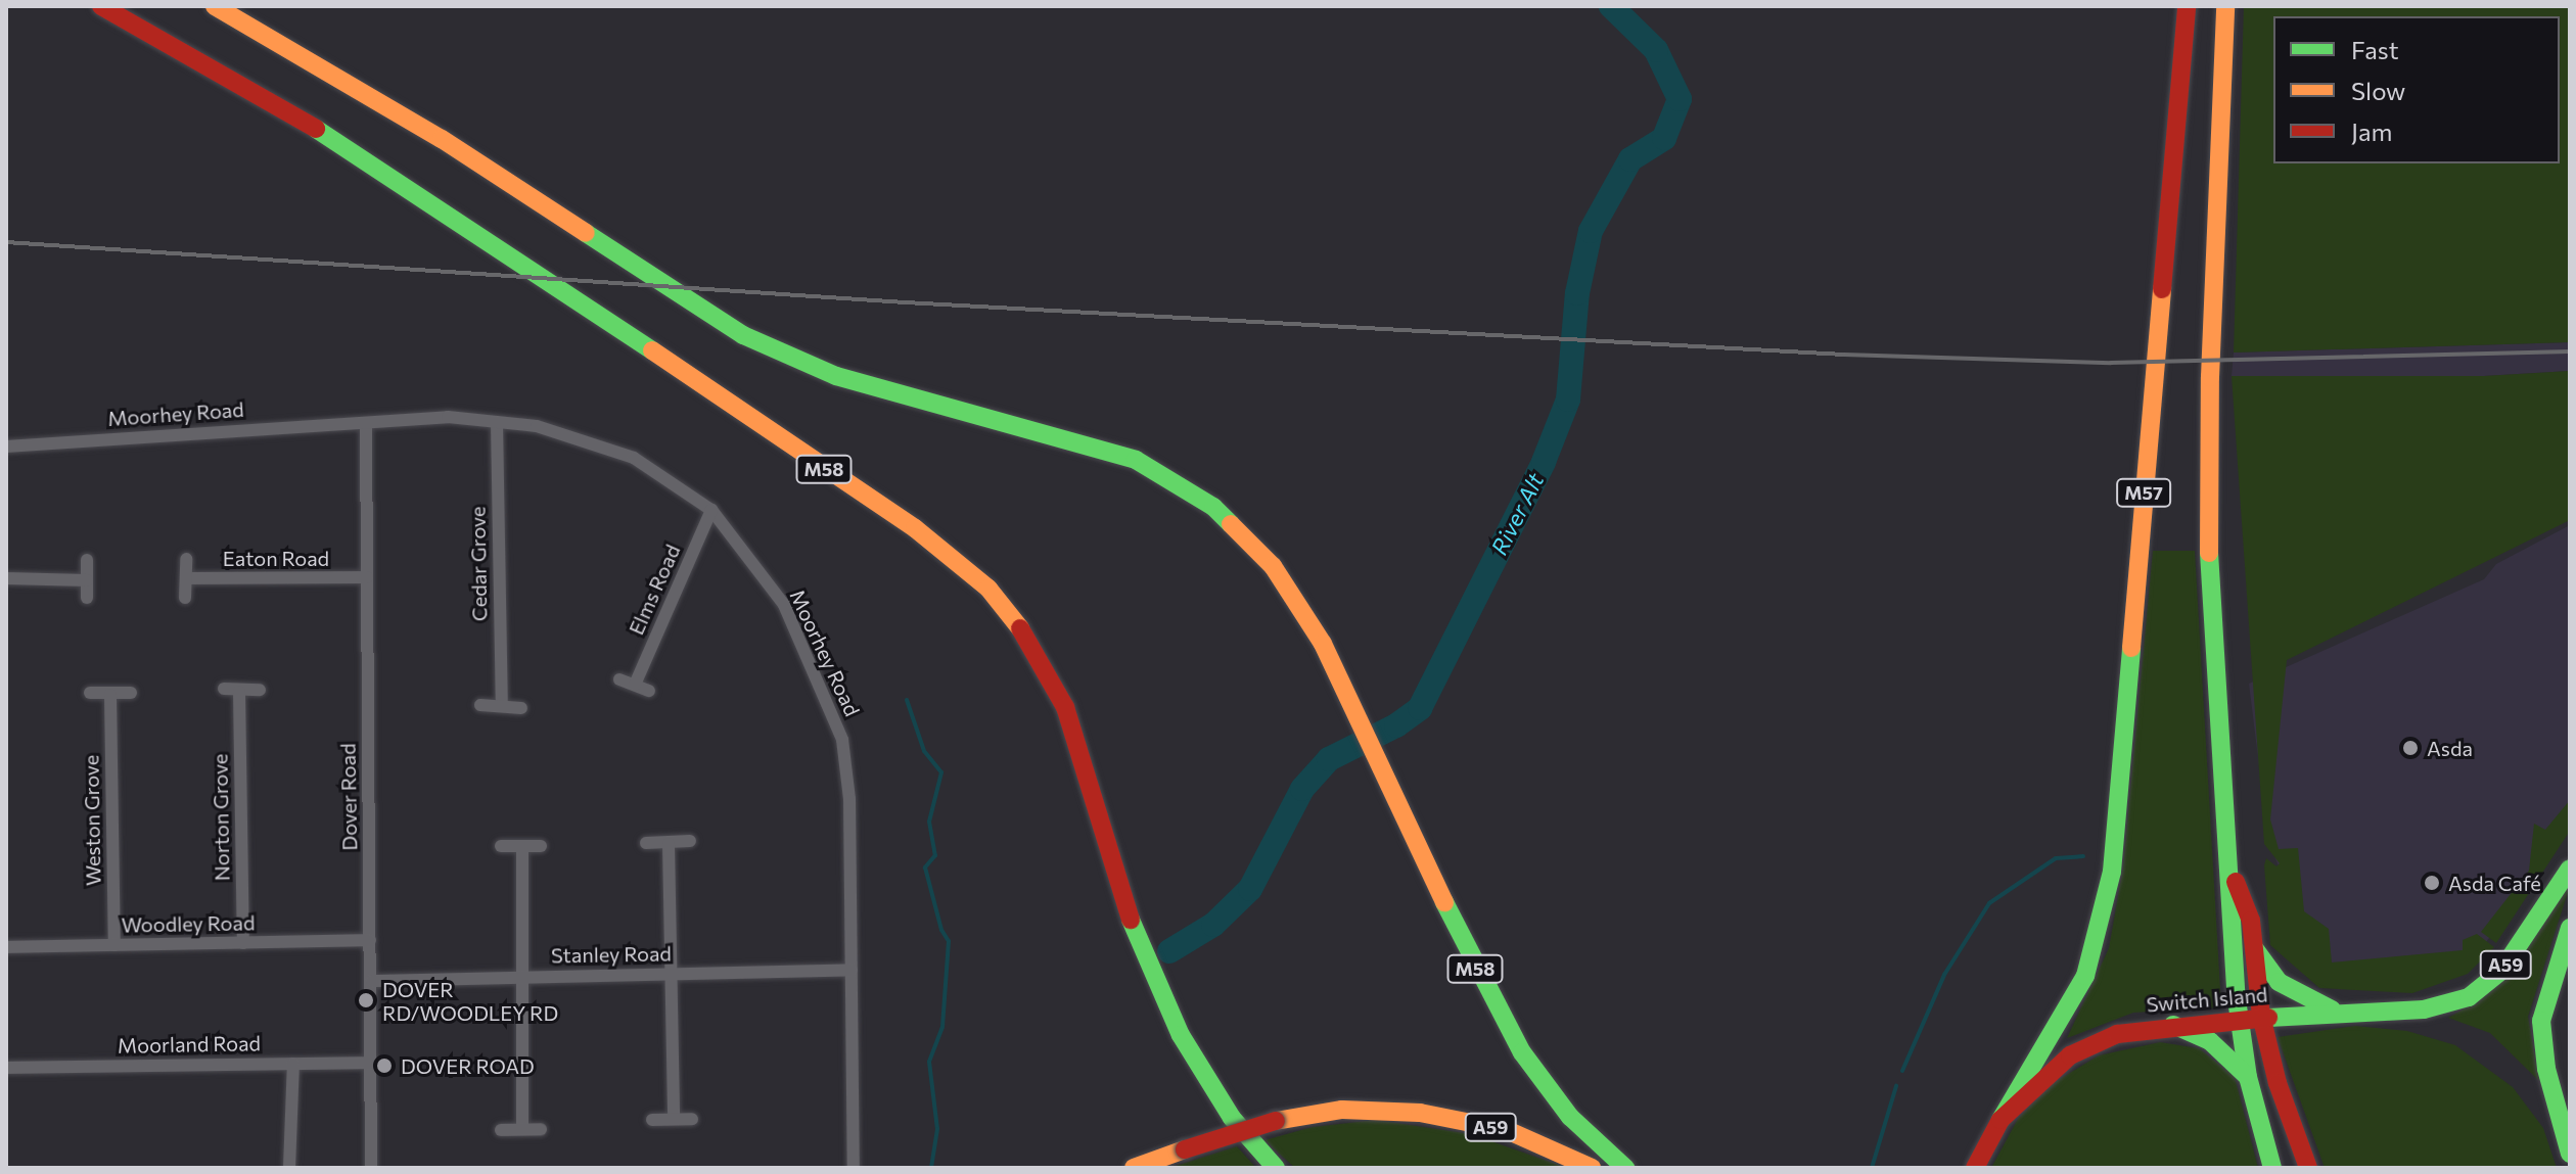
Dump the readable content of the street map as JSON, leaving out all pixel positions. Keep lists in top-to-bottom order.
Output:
{
  "streets": {
    "highway": [
      "M58",
      "M57",
      "A59",
      "Switch Island"
    ],
    "street": [
      "Moorhey Road",
      "Eaton Road",
      "Cedar Grove",
      "Elms Road",
      "Dover Road",
      "Norton Grove",
      "Weston Grove",
      "Woodley Road",
      "Stanley Road",
      "Moorland Road"
    ]
  },
  "crossings": [
    ["Moorhey Road", "Cedar Grove"],
    ["Moorhey Road", "Elms Road"],
    ["Moorhey Road", "Dover Road"],
    ["Moorhey Road", "Stanley Road"],
    ["M57", "Switch Island"],
    ["Eaton Road", "Dover Road"],
    ["Dover Road", "Woodley Road"],
    ["Dover Road", "Stanley Road"],
    ["Dover Road", "Moorland Road"],
    ["Norton Grove", "Woodley Road"],
    ["Weston Grove", "Woodley Road"]
  ],
  "water": ["River Alt"],
  "places": [
    "Asda",
    "Asda Café",
    "DOVER RD/WOODLEY RD",
    "DOVER ROAD"
  ],
  "legend": ["Fast", "Slow", "Jam"]
}
